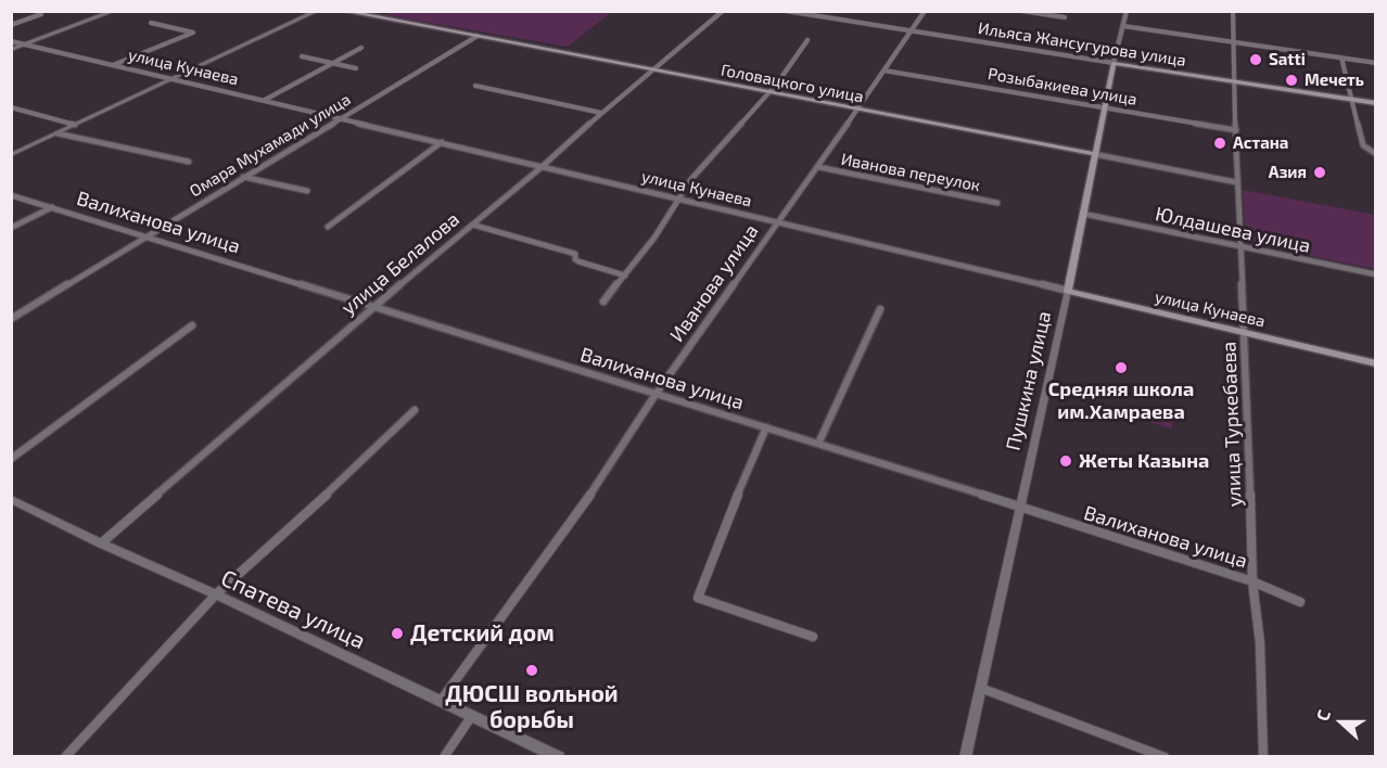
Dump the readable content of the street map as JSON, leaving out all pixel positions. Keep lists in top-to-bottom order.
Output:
{
  "streets": {
    "main road": [
      "Ильяса Жансугурова улица",
      "улица Кунаева",
      "Головацкого улица",
      "Пушкина улица"
    ],
    "street": [
      "Розыбакиева улица",
      "Омара Мухамади улица",
      "Иванова переулок",
      "Валиханова улица",
      "Юлдашева улица",
      "улица Белалова",
      "Иванова улица",
      "улица Туркебаева",
      "Спатева улица"
    ]
  },
  "crossings": [
    ["Ильяса Жансугурова улица", "Иванова улица"],
    ["Ильяса Жансугурова улица", "Пушкина улица"],
    ["Ильяса Жансугурова улица", "улица Туркебаева"],
    ["улица Кунаева", "Омара Мухамади улица"],
    ["улица Кунаева", "улица Белалова"],
    ["улица Кунаева", "Иванова улица"],
    ["улица Кунаева", "Пушкина улица"],
    ["улица Кунаева", "улица Туркебаева"],
    ["Головацкого улица", "Омара Мухамади улица"],
    ["Головацкого улица", "улица Белалова"],
    ["Головацкого улица", "Иванова улица"],
    ["Головацкого улица", "Пушкина улица"],
    ["Головацкого улица", "улица Туркебаева"],
    ["Розыбакиева улица", "Иванова улица"],
    ["Розыбакиева улица", "Пушкина улица"],
    ["Розыбакиева улица", "улица Туркебаева"],
    ["Омара Мухамади улица", "Валиханова улица"],
    ["Иванова переулок", "Иванова улица"],
    ["Валиханова улица", "улица Белалова"],
    ["Валиханова улица", "Иванова улица"],
    ["Валиханова улица", "Пушкина улица"],
    ["Валиханова улица", "улица Туркебаева"],
    ["Юлдашева улица", "Пушкина улица"],
    ["Юлдашева улица", "улица Туркебаева"],
    ["улица Белалова", "Спатева улица"],
    ["Иванова улица", "Спатева улица"]
  ],
  "places": [
    "Satti",
    "Мечеть",
    "Астана",
    "Азия",
    "Средняя школа им.Хамраева",
    "Жеты Казына",
    "Детский дом",
    "ДЮСШ вольной борьбы"
  ],
  "north": "left"
}
